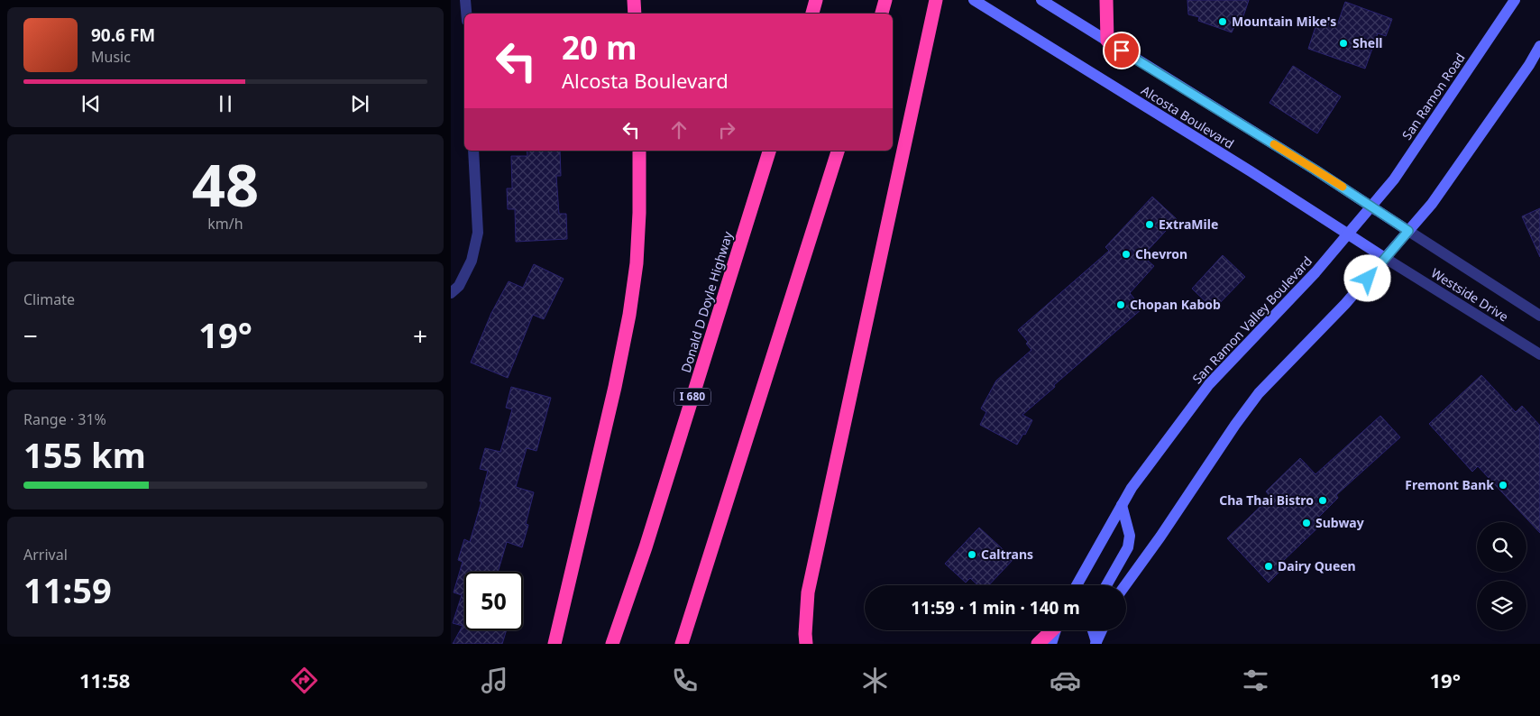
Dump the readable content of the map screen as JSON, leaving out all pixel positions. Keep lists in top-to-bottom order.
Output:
{
  "streets": {
    "highway": ["Donald D Doyle Highway", "I 680"],
    "main road": ["San Ramon Road", "Alcosta Boulevard", "San Ramon Valley Boulevard"],
    "street": ["Westside Drive"]
  },
  "crossings": [
    ["San Ramon Road", "Alcosta Boulevard"],
    ["San Ramon Road", "San Ramon Valley Boulevard"],
    ["Alcosta Boulevard", "Westside Drive"],
    ["Alcosta Boulevard", "San Ramon Valley Boulevard"]
  ],
  "places": [
    "Mountain Mike's",
    "Shell",
    "ExtraMile",
    "Chevron",
    "Chopan Kabob",
    "Fremont Bank",
    "Cha Thai Bistro",
    "Subway",
    "Caltrans",
    "Dairy Queen"
  ],
  "page": {
    "turn": ["20 m", "Alcosta Boulevard"],
    "song": ["90.6 FM", "Music"],
    "tile": [
      ["48", "km/h"],
      "Climate",
      ["Range · 31%", "155 km"],
      ["Arrival", "11:59"]
    ],
    "heat": ["−", "19°", "+"],
    "limit": "50",
    "trip": "11:59 · 1 min · 140 m",
    "tabs": ["11:58", "19°"]
  }
}
